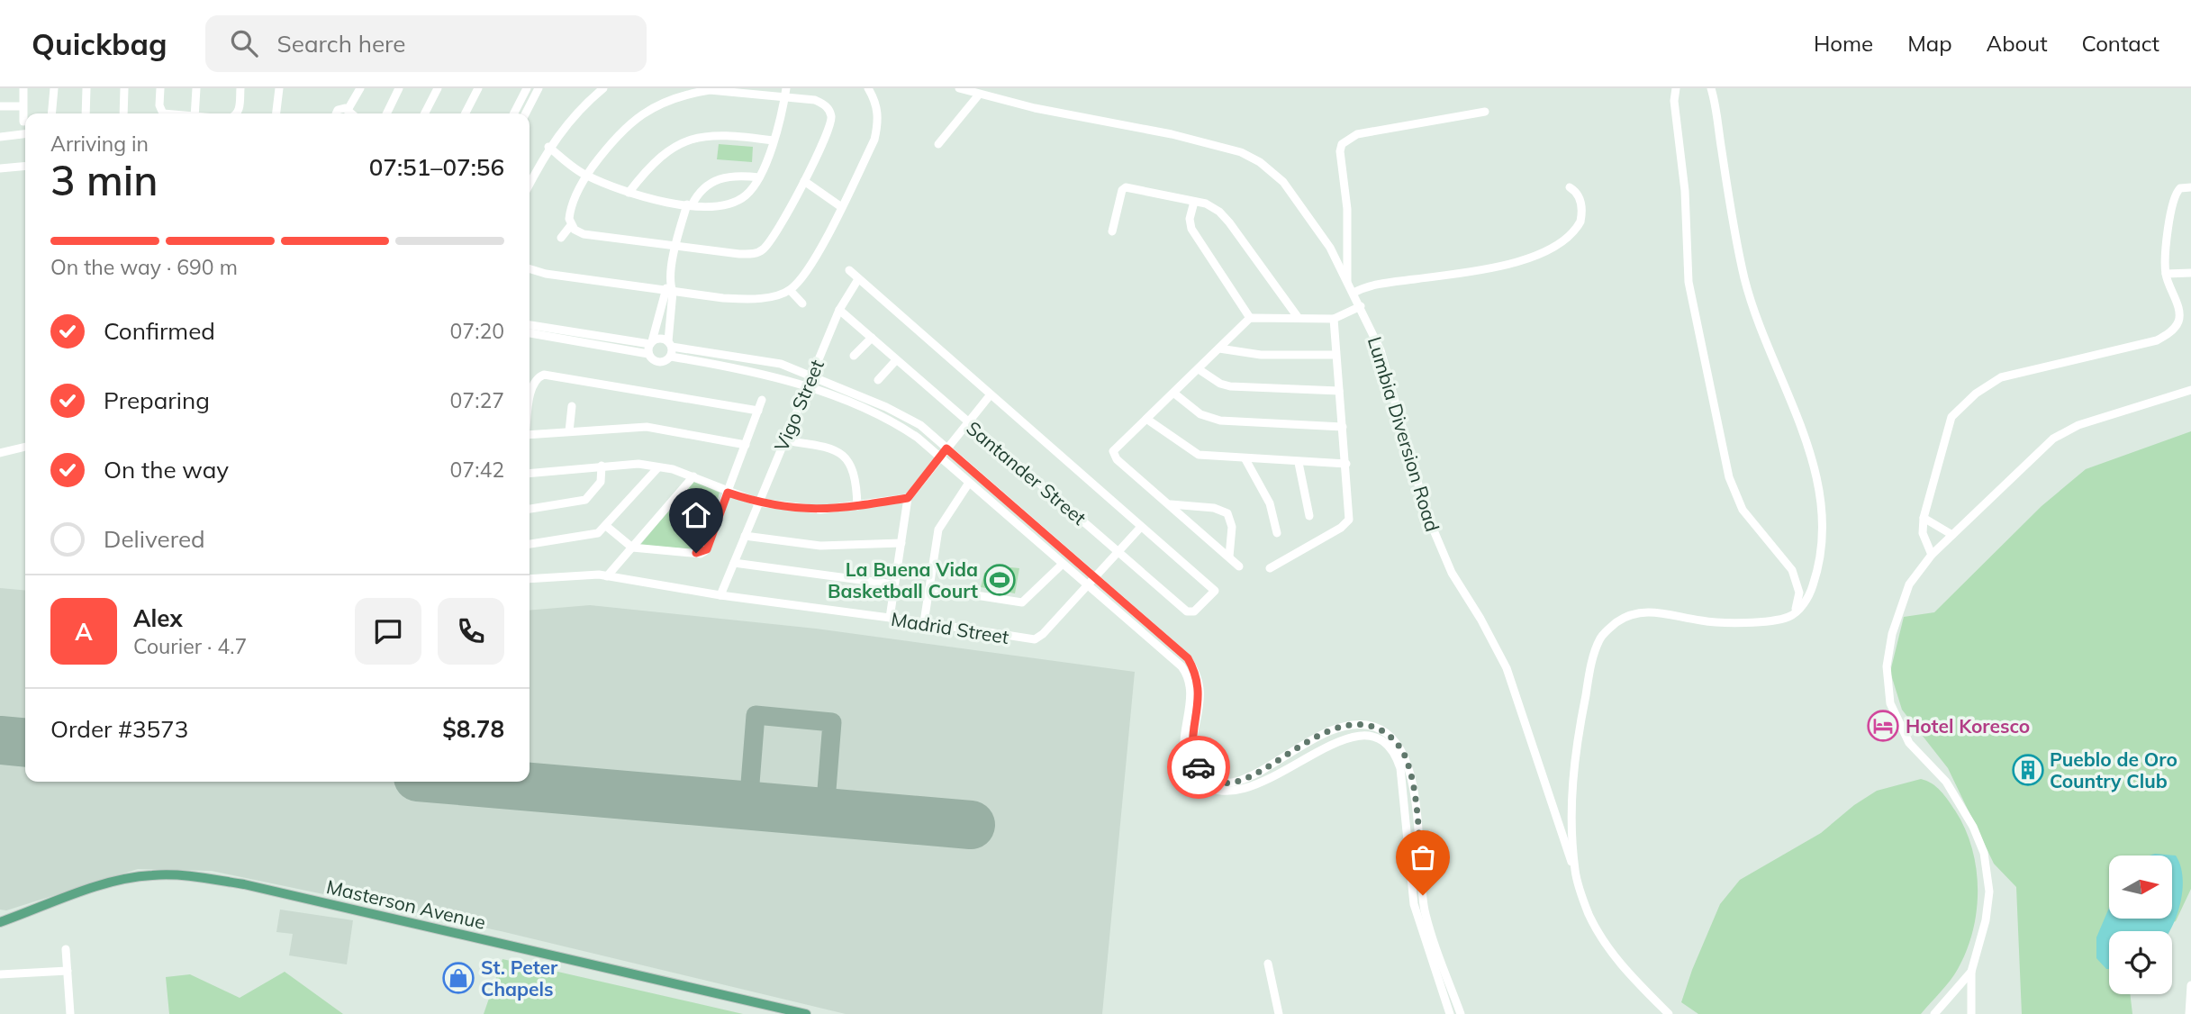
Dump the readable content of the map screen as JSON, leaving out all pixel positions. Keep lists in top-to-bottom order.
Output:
{
  "streets": {
    "main road": ["Masterson Avenue"],
    "street": [
      "Vigo Street",
      "Lumbia Diversion Road",
      "Santander Street",
      "Madrid Street"
    ]
  },
  "crossings": [
    ["Vigo Street", "Santander Street"],
    ["Vigo Street", "Madrid Street"],
    ["Santander Street", "Madrid Street"]
  ],
  "places": {
    "sports": ["La Buena Vida Basketball Court"],
    "hotel": ["Hotel Koresco"],
    "building": ["Pueblo de Oro Country Club"],
    "shop": ["St. Peter Chapels"]
  },
  "north": "right",
  "page": {
    "header": "Quickbag",
    "search": "Search here",
    "nav": [
      "Home",
      "Map",
      "About",
      "Contact"
    ],
    "heading": ["3 min", "Arriving in", "07:51–07:56"],
    "panel": [
      "Alex",
      "Courier · 4.7",
      "Order #3573",
      "$8.78"
    ],
    "bar": "On the way · 690 m",
    "list": [
      ["Confirmed", "07:20"],
      ["Preparing", "07:27"],
      ["On the way", "07:42"],
      "Delivered"
    ],
    "round": "A"
  }
}
